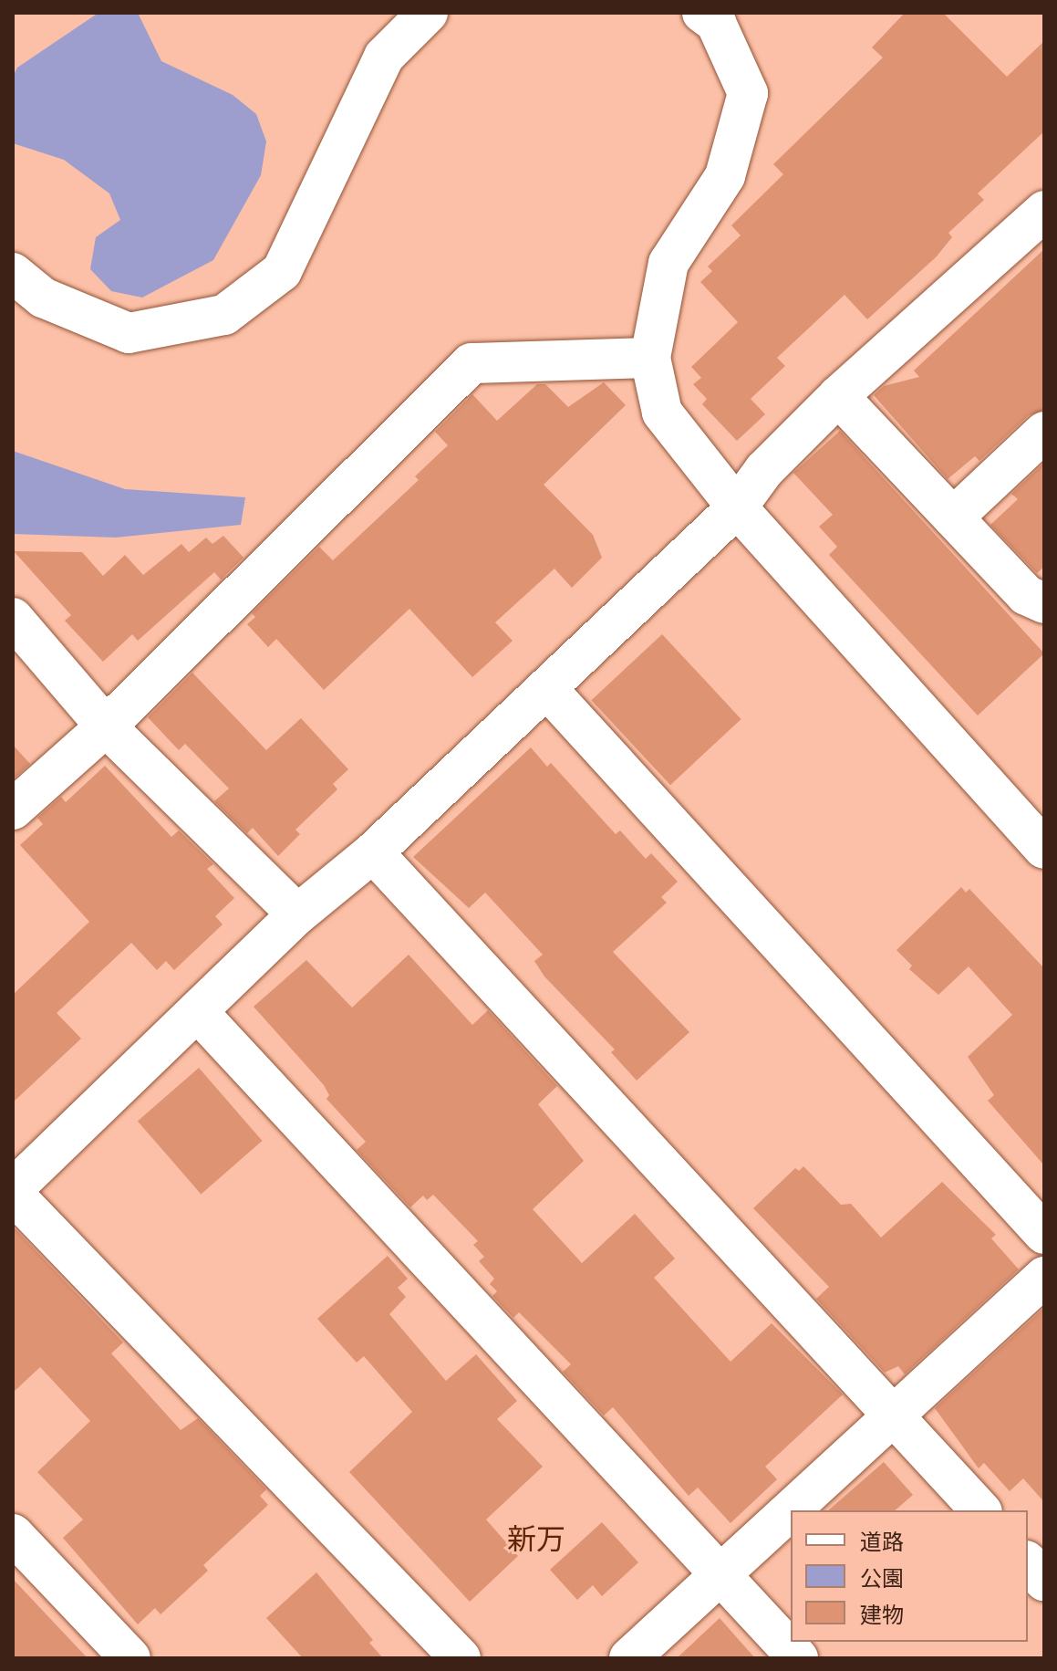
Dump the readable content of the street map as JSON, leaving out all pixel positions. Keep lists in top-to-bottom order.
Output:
{
  "districts": ["新万"],
  "legend": ["道路", "公園", "建物"]
}
